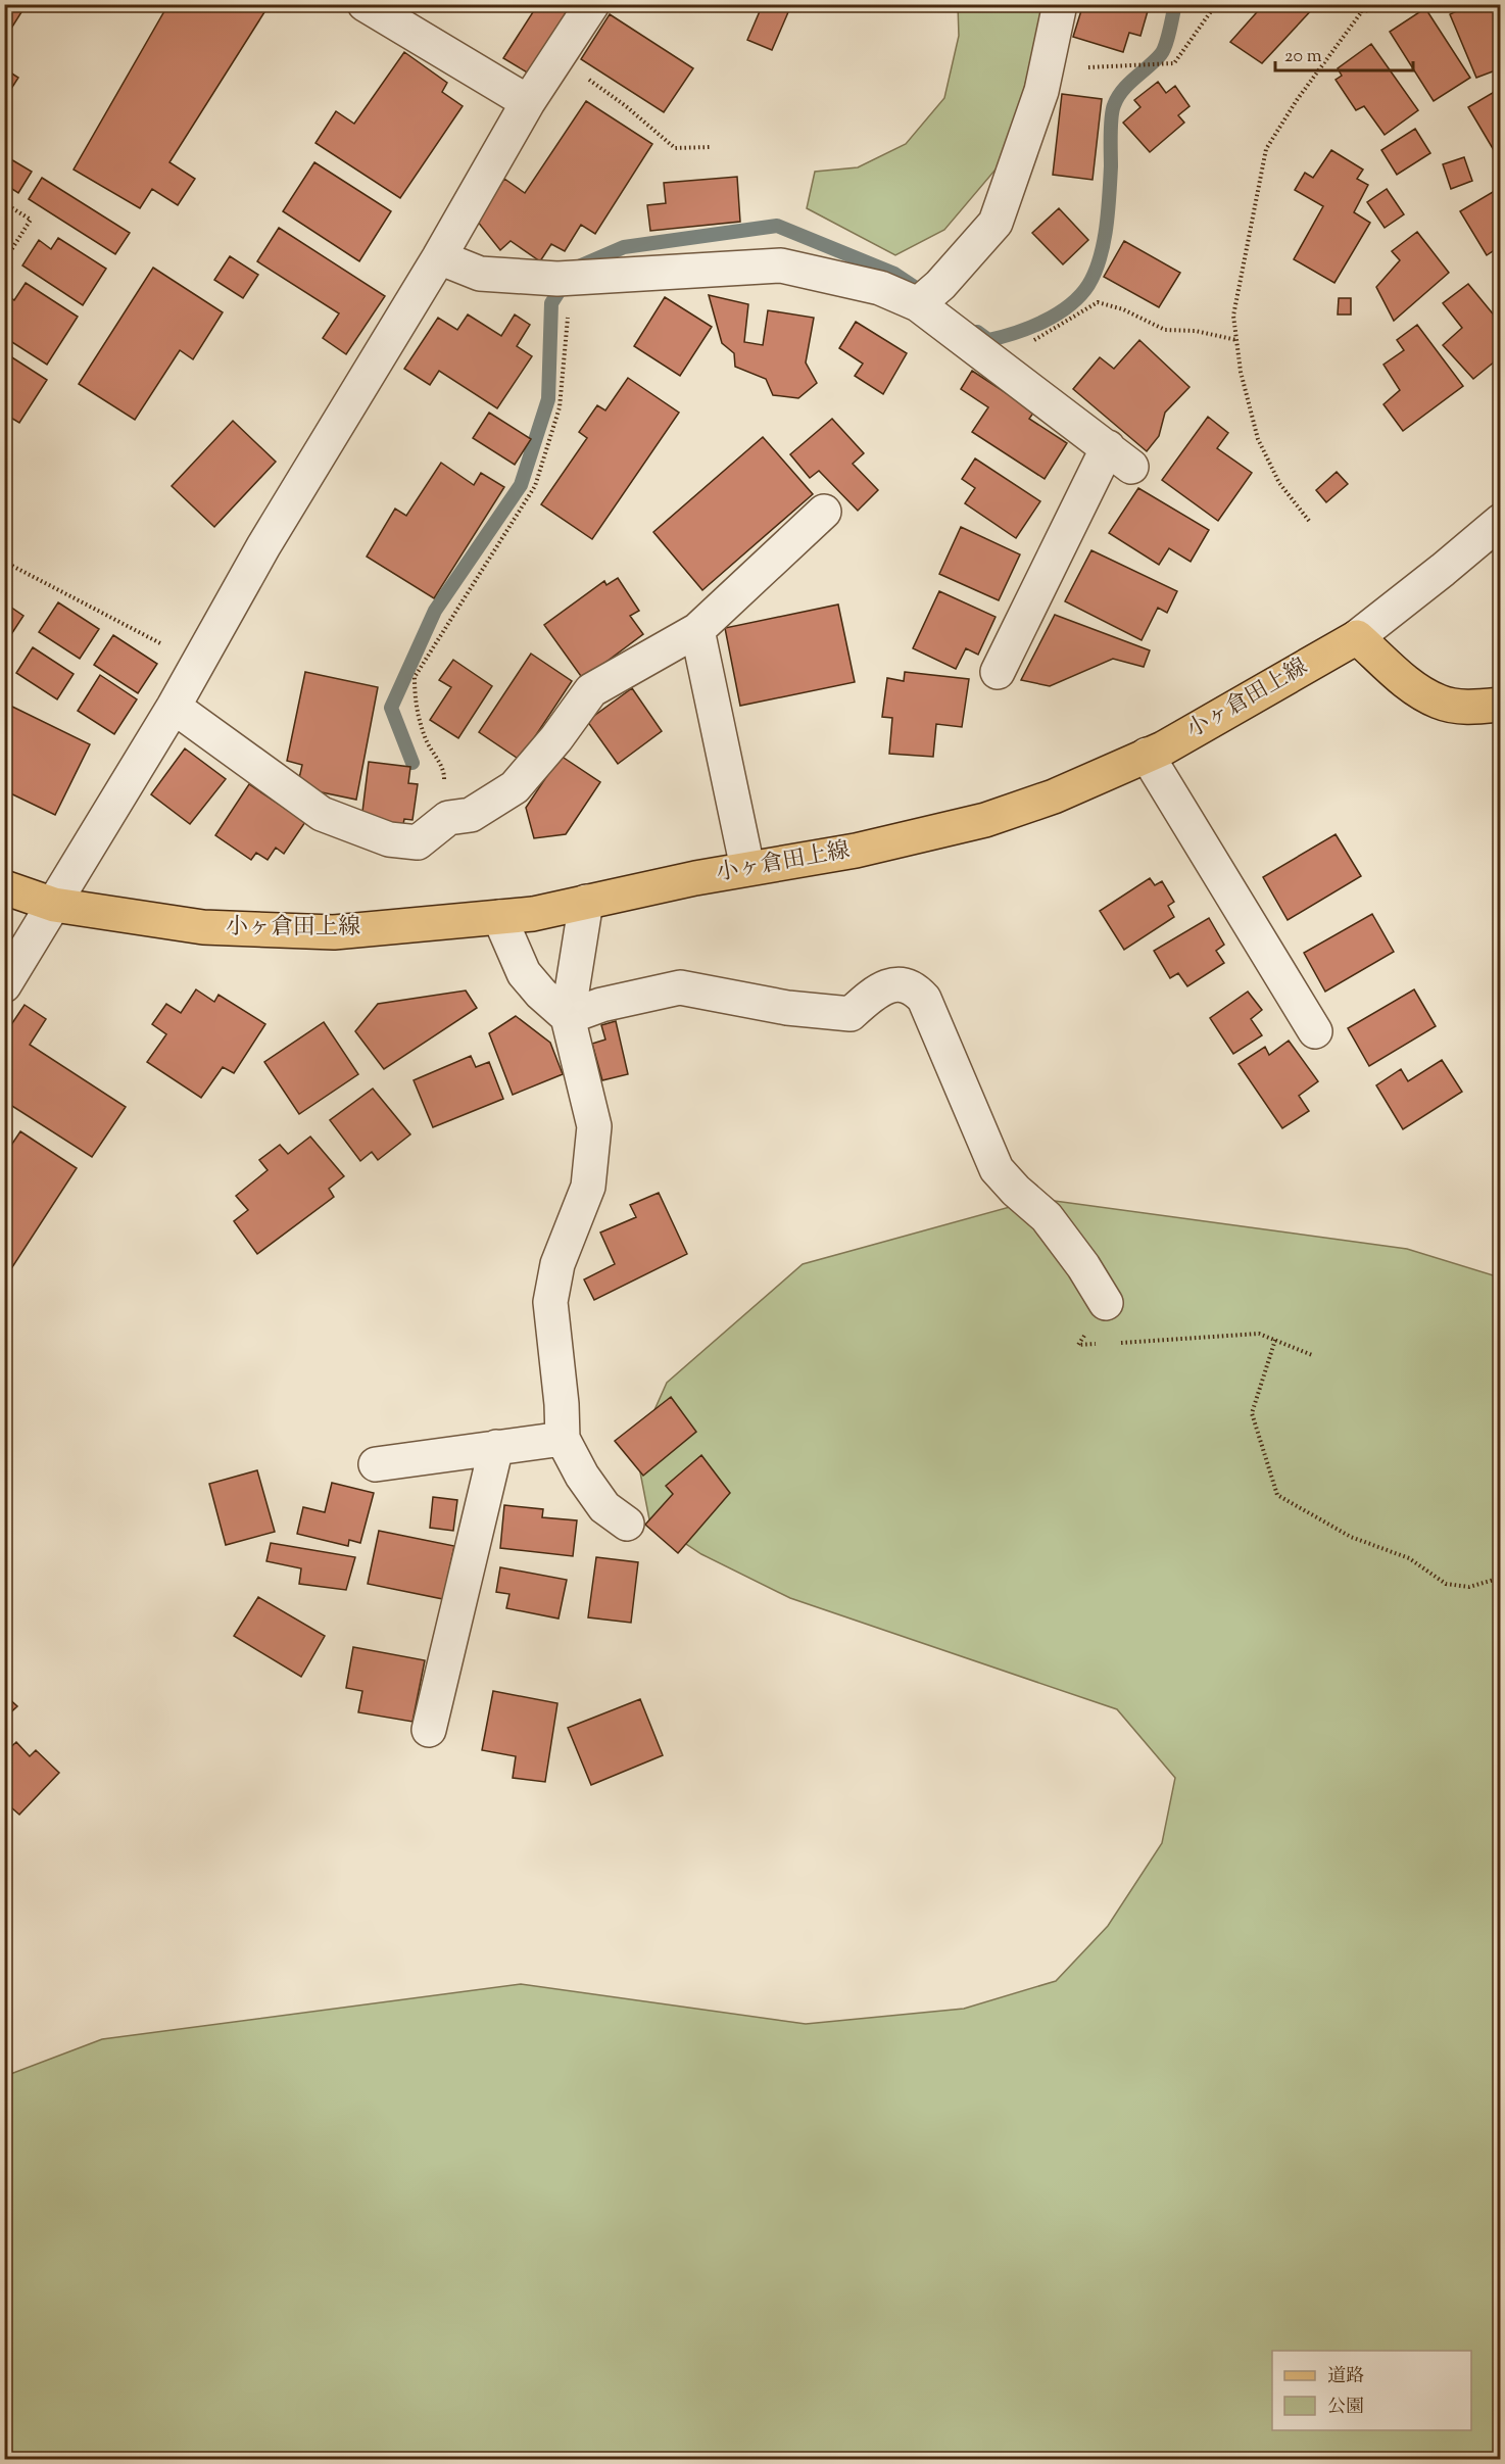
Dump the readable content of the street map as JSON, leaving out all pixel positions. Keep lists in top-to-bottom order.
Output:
{
  "streets": {
    "main road": ["小ヶ倉田上線"]
  },
  "legend": ["道路", "公園"],
  "scale_bar": "20 m"
}
